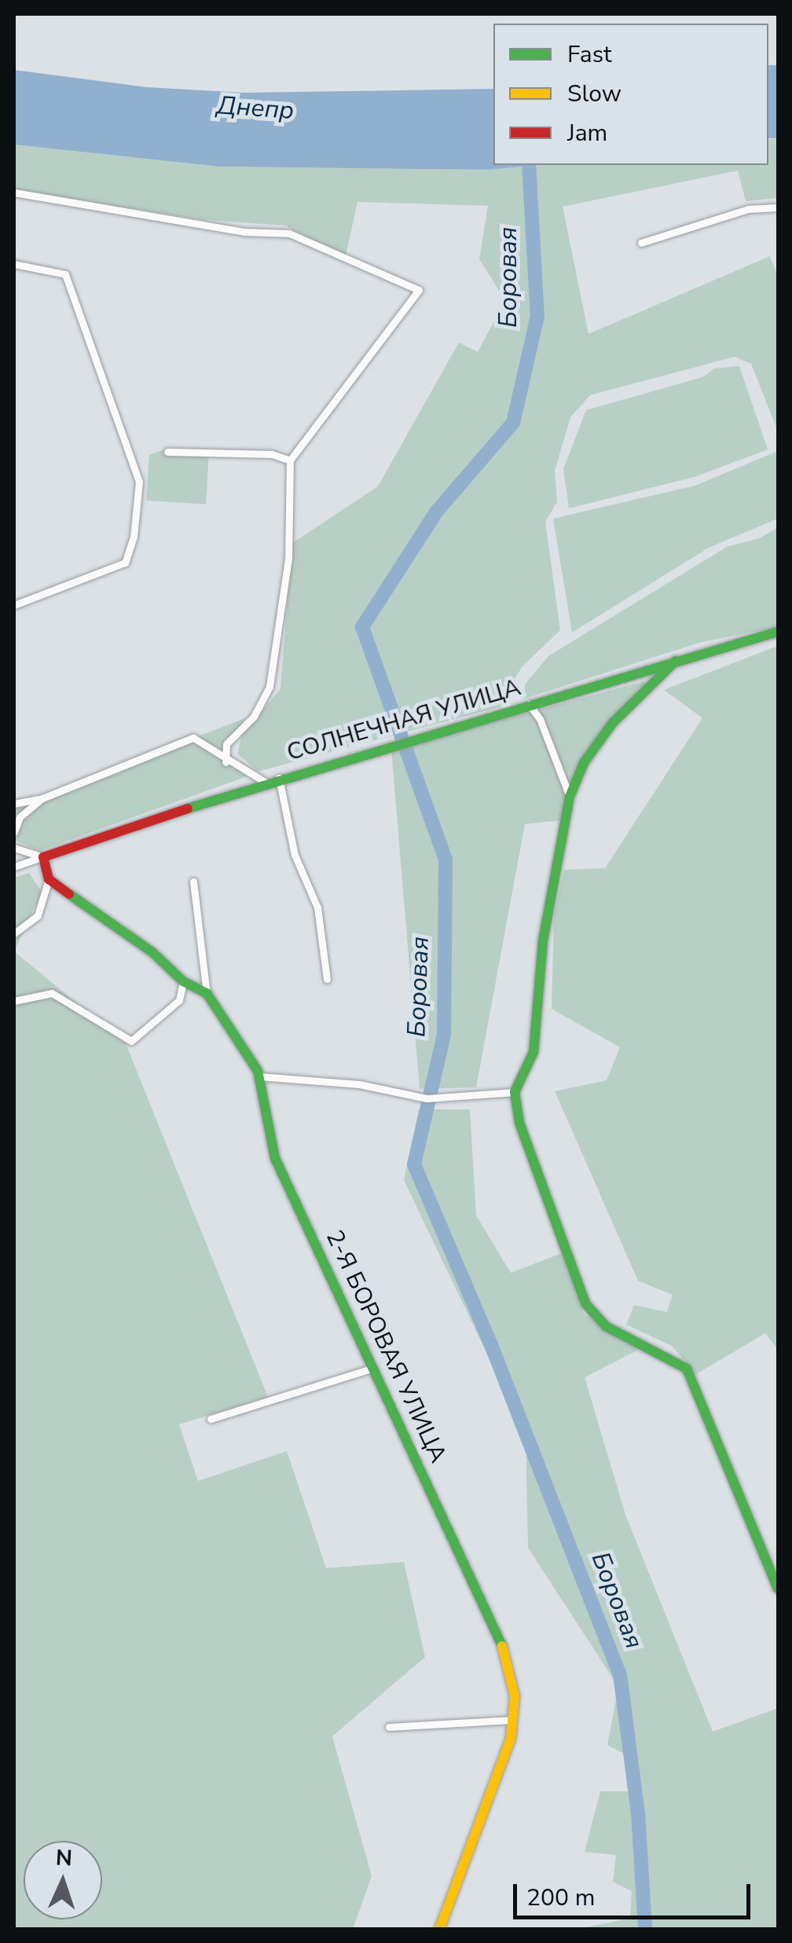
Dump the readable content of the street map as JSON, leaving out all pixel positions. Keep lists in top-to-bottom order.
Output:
{
  "streets": {
    "street": ["СОЛНЕЧНАЯ УЛИЦА", "2-Я БОРОВАЯ УЛИЦА"]
  },
  "water": ["Днепр", "Боровая"],
  "legend": ["Fast", "Slow", "Jam"],
  "scale_bar": "200 m",
  "north": "top"
}
